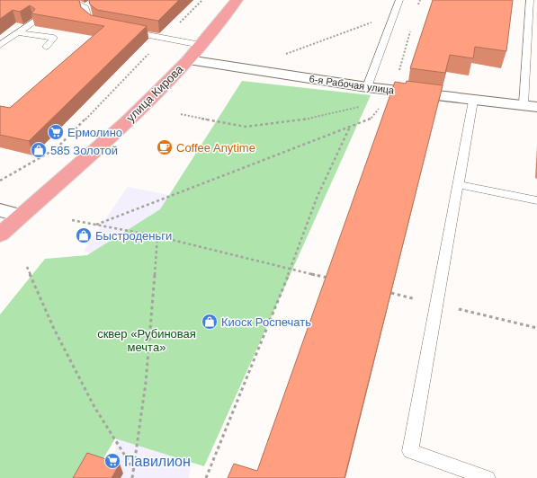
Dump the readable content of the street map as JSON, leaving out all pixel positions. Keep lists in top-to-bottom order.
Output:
{
  "streets": {
    "main road": ["улица Кирова"],
    "street": ["6-я Рабочая улица"]
  },
  "crossings": [
    ["6-я Рабочая улица", "улица Кирова"]
  ],
  "parks": ["сквер «Рубиновая мечта»"],
  "places": {
    "supermarket": ["Ермолино", "Павилион"],
    "cafe": ["Coffee Anytime"],
    "shop": ["585 Золотой", "Быстроденьги", "Киоск Роспечать"]
  }
}
